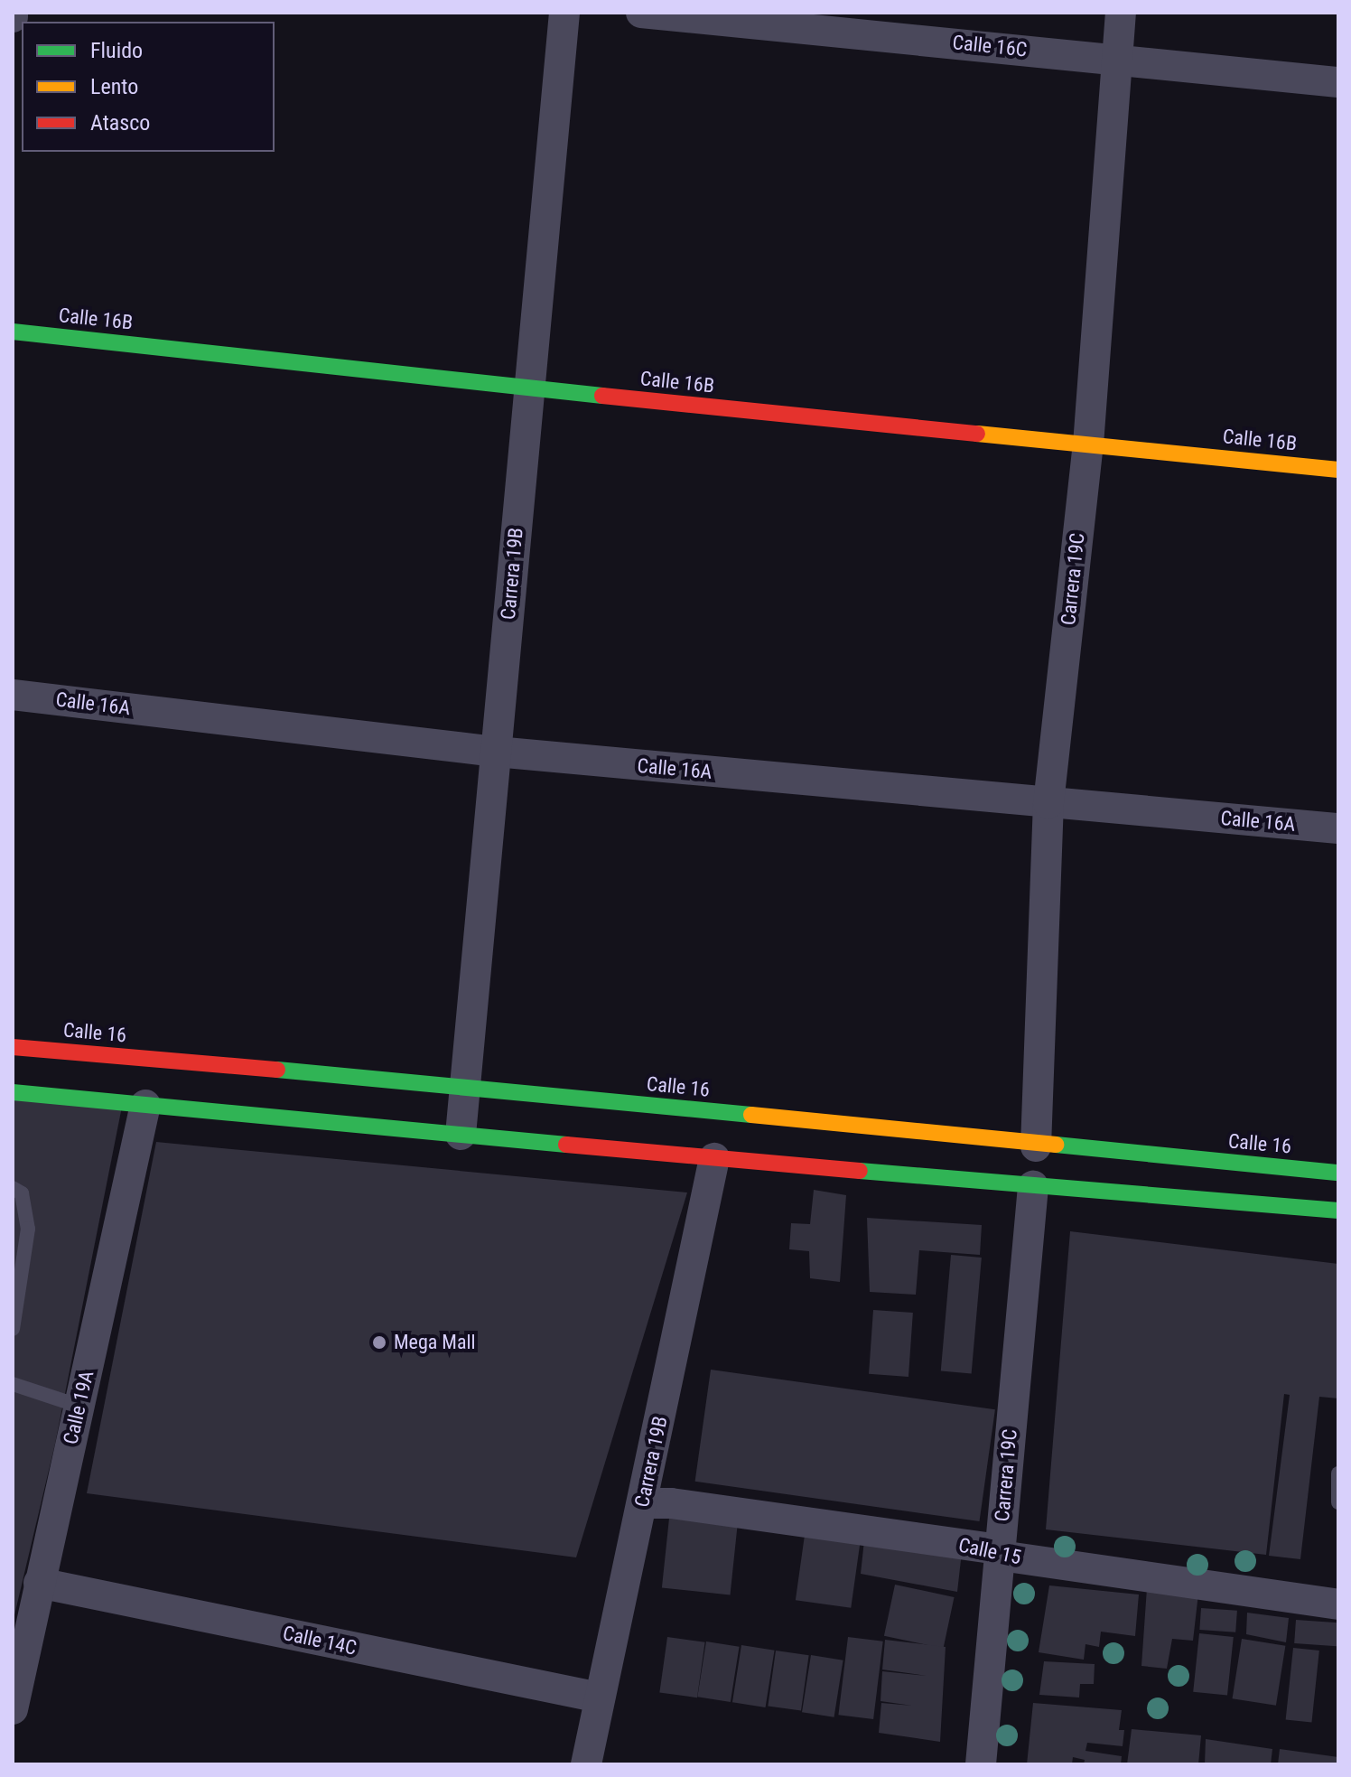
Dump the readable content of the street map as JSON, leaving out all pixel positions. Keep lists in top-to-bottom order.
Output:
{
  "streets": {
    "main road": ["Calle 16B", "Calle 16"],
    "street": [
      "Calle 16C",
      "Carrera 19B",
      "Carrera 19C",
      "Calle 16A",
      "Calle 19A",
      "Calle 15",
      "Calle 14C"
    ]
  },
  "crossings": [
    ["Calle 16C", "Carrera 19C"],
    ["Calle 16B", "Carrera 19B"],
    ["Calle 16B", "Carrera 19C"],
    ["Carrera 19B", "Calle 16A"],
    ["Carrera 19B", "Calle 16"],
    ["Carrera 19B", "Calle 15"],
    ["Carrera 19B", "Calle 14C"],
    ["Carrera 19C", "Calle 16A"],
    ["Carrera 19C", "Calle 16"],
    ["Carrera 19C", "Calle 15"],
    ["Calle 19A", "Calle 14C"]
  ],
  "places": ["Mega Mall"],
  "legend": ["Fluido", "Lento", "Atasco"]
}
